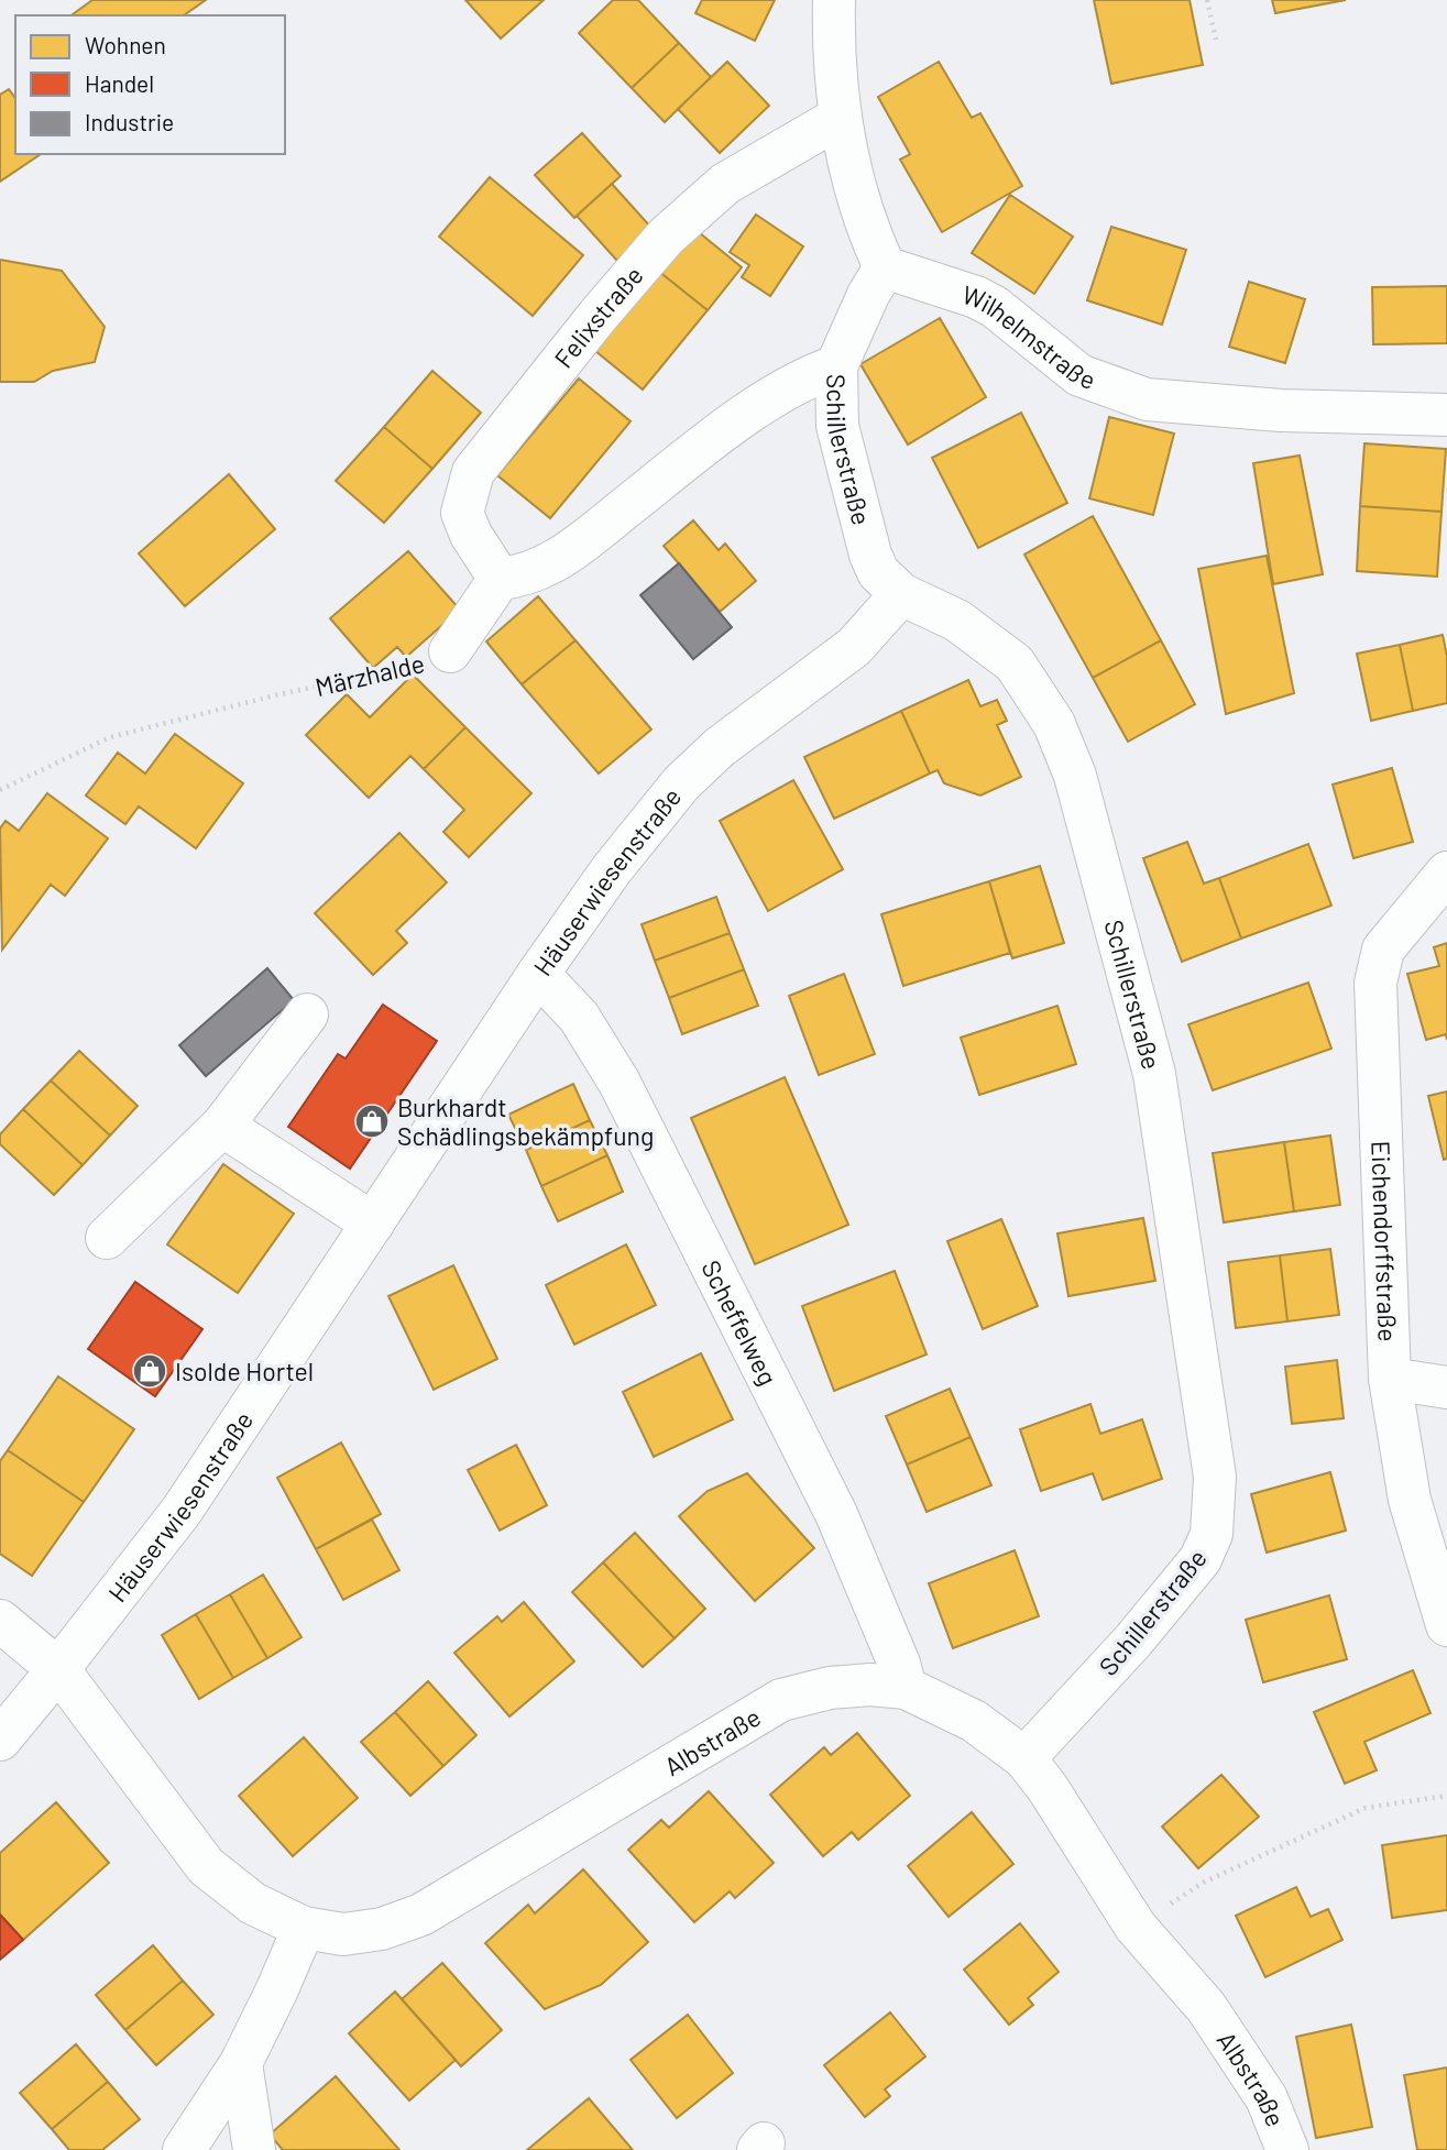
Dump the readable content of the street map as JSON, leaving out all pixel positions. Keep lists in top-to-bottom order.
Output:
{
  "streets": {
    "street": [
      "Felixstraße",
      "Wilhelmstraße",
      "Schillerstraße",
      "Märzhalde",
      "Häuserwiesenstraße",
      "Eichendorffstraße",
      "Scheffelweg",
      "Albstraße"
    ]
  },
  "crossings": [
    ["Felixstraße", "Märzhalde"],
    ["Wilhelmstraße", "Schillerstraße"],
    ["Schillerstraße", "Häuserwiesenstraße"],
    ["Schillerstraße", "Albstraße"],
    ["Häuserwiesenstraße", "Scheffelweg"],
    ["Häuserwiesenstraße", "Albstraße"],
    ["Scheffelweg", "Albstraße"]
  ],
  "places": {
    "shop": ["Burkhardt Schädlingsbekämpfung", "Isolde Hortel"]
  },
  "legend": ["Wohnen", "Handel", "Industrie"]
}
